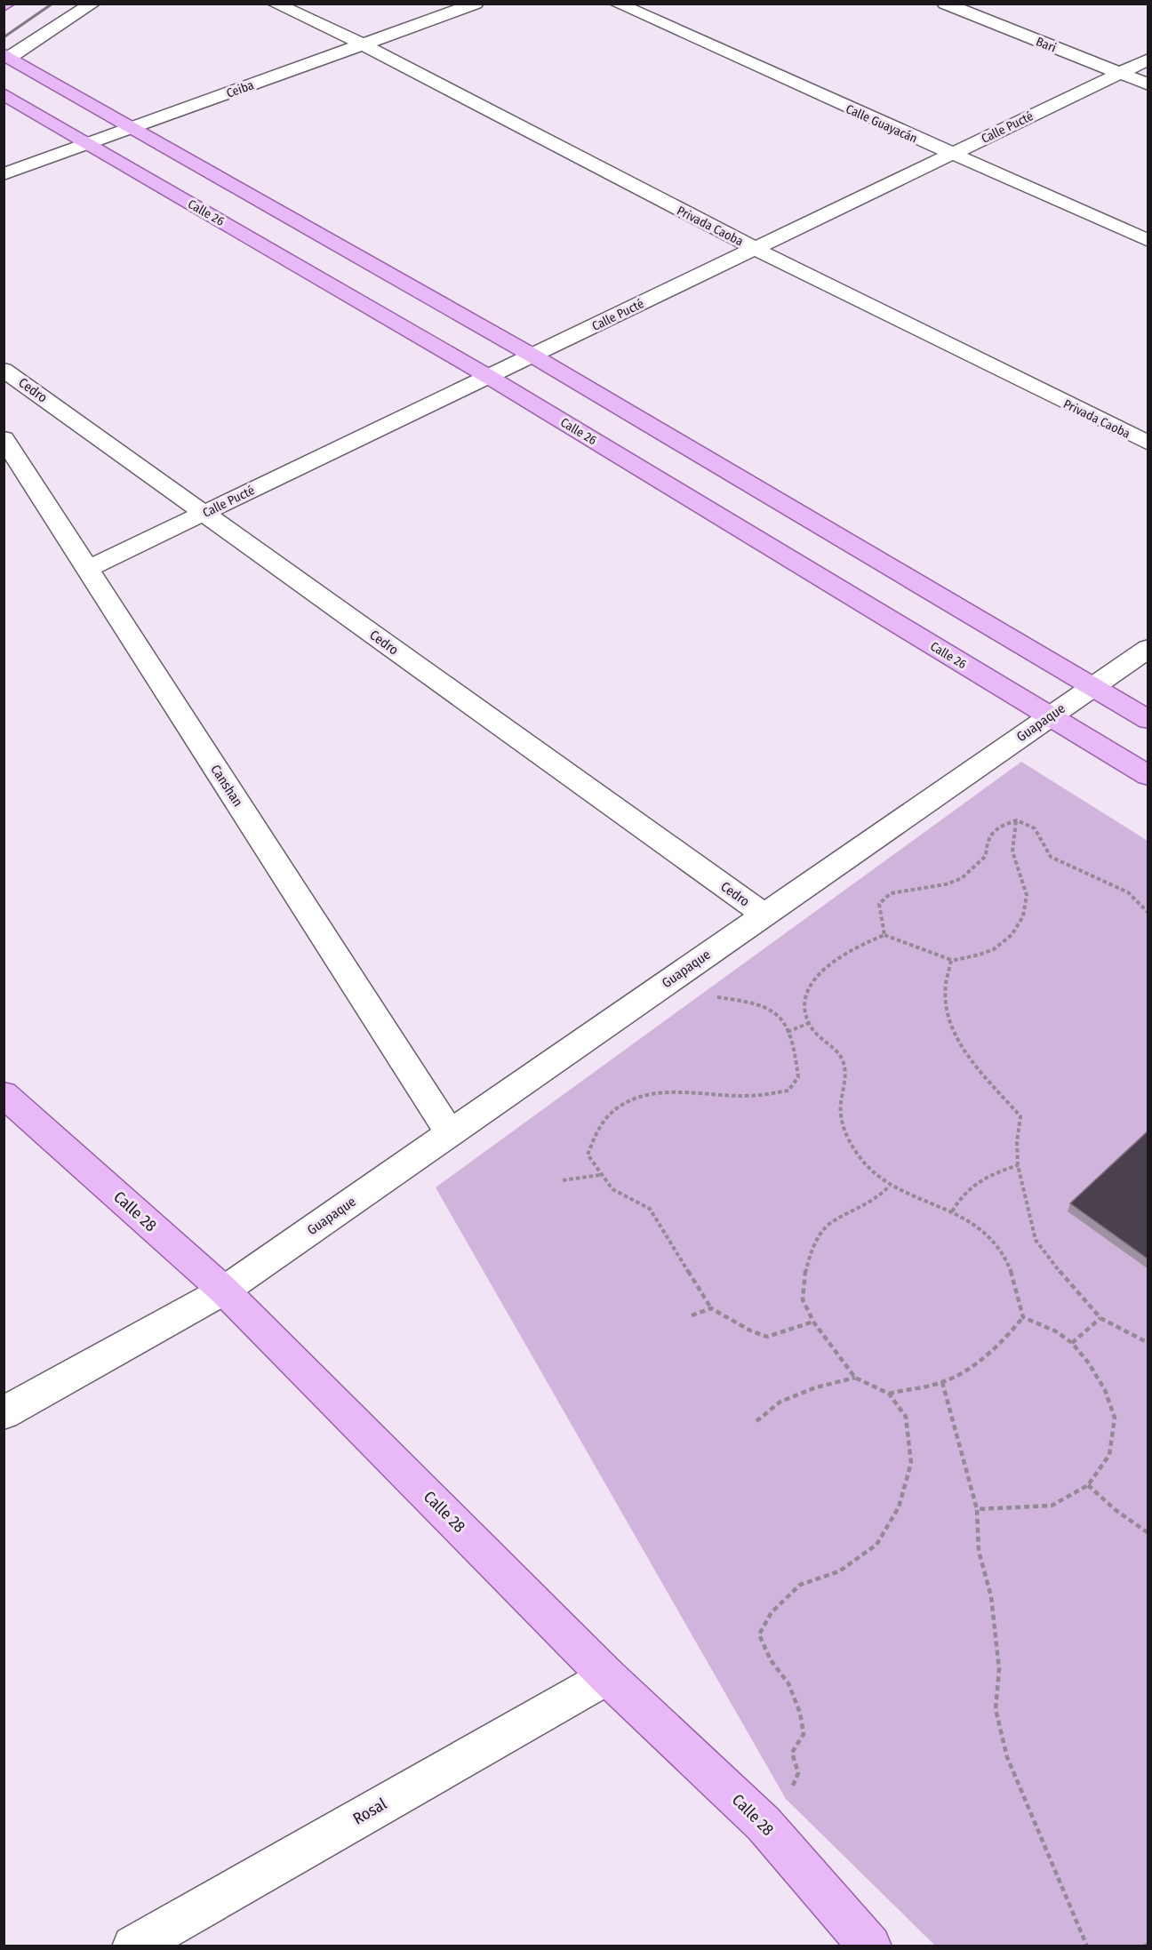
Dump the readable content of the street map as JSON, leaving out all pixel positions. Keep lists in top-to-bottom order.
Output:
{
  "streets": {
    "main road": ["Calle 26", "Calle 28"],
    "street": [
      "Bari",
      "Ceiba",
      "Calle Guayacán",
      "Calle Pucté",
      "Privada Caoba",
      "Cedro",
      "Guapaque",
      "Canshan",
      "Rosal"
    ]
  },
  "crossings": [
    ["Bari", "Calle Pucté"],
    ["Ceiba", "Calle 26"],
    ["Ceiba", "Privada Caoba"],
    ["Calle Guayacán", "Calle Pucté"],
    ["Calle Pucté", "Calle 26"],
    ["Calle Pucté", "Privada Caoba"],
    ["Calle Pucté", "Cedro"],
    ["Calle Pucté", "Canshan"],
    ["Calle 26", "Guapaque"],
    ["Cedro", "Guapaque"],
    ["Guapaque", "Canshan"],
    ["Guapaque", "Calle 28"],
    ["Calle 28", "Rosal"]
  ]
}
